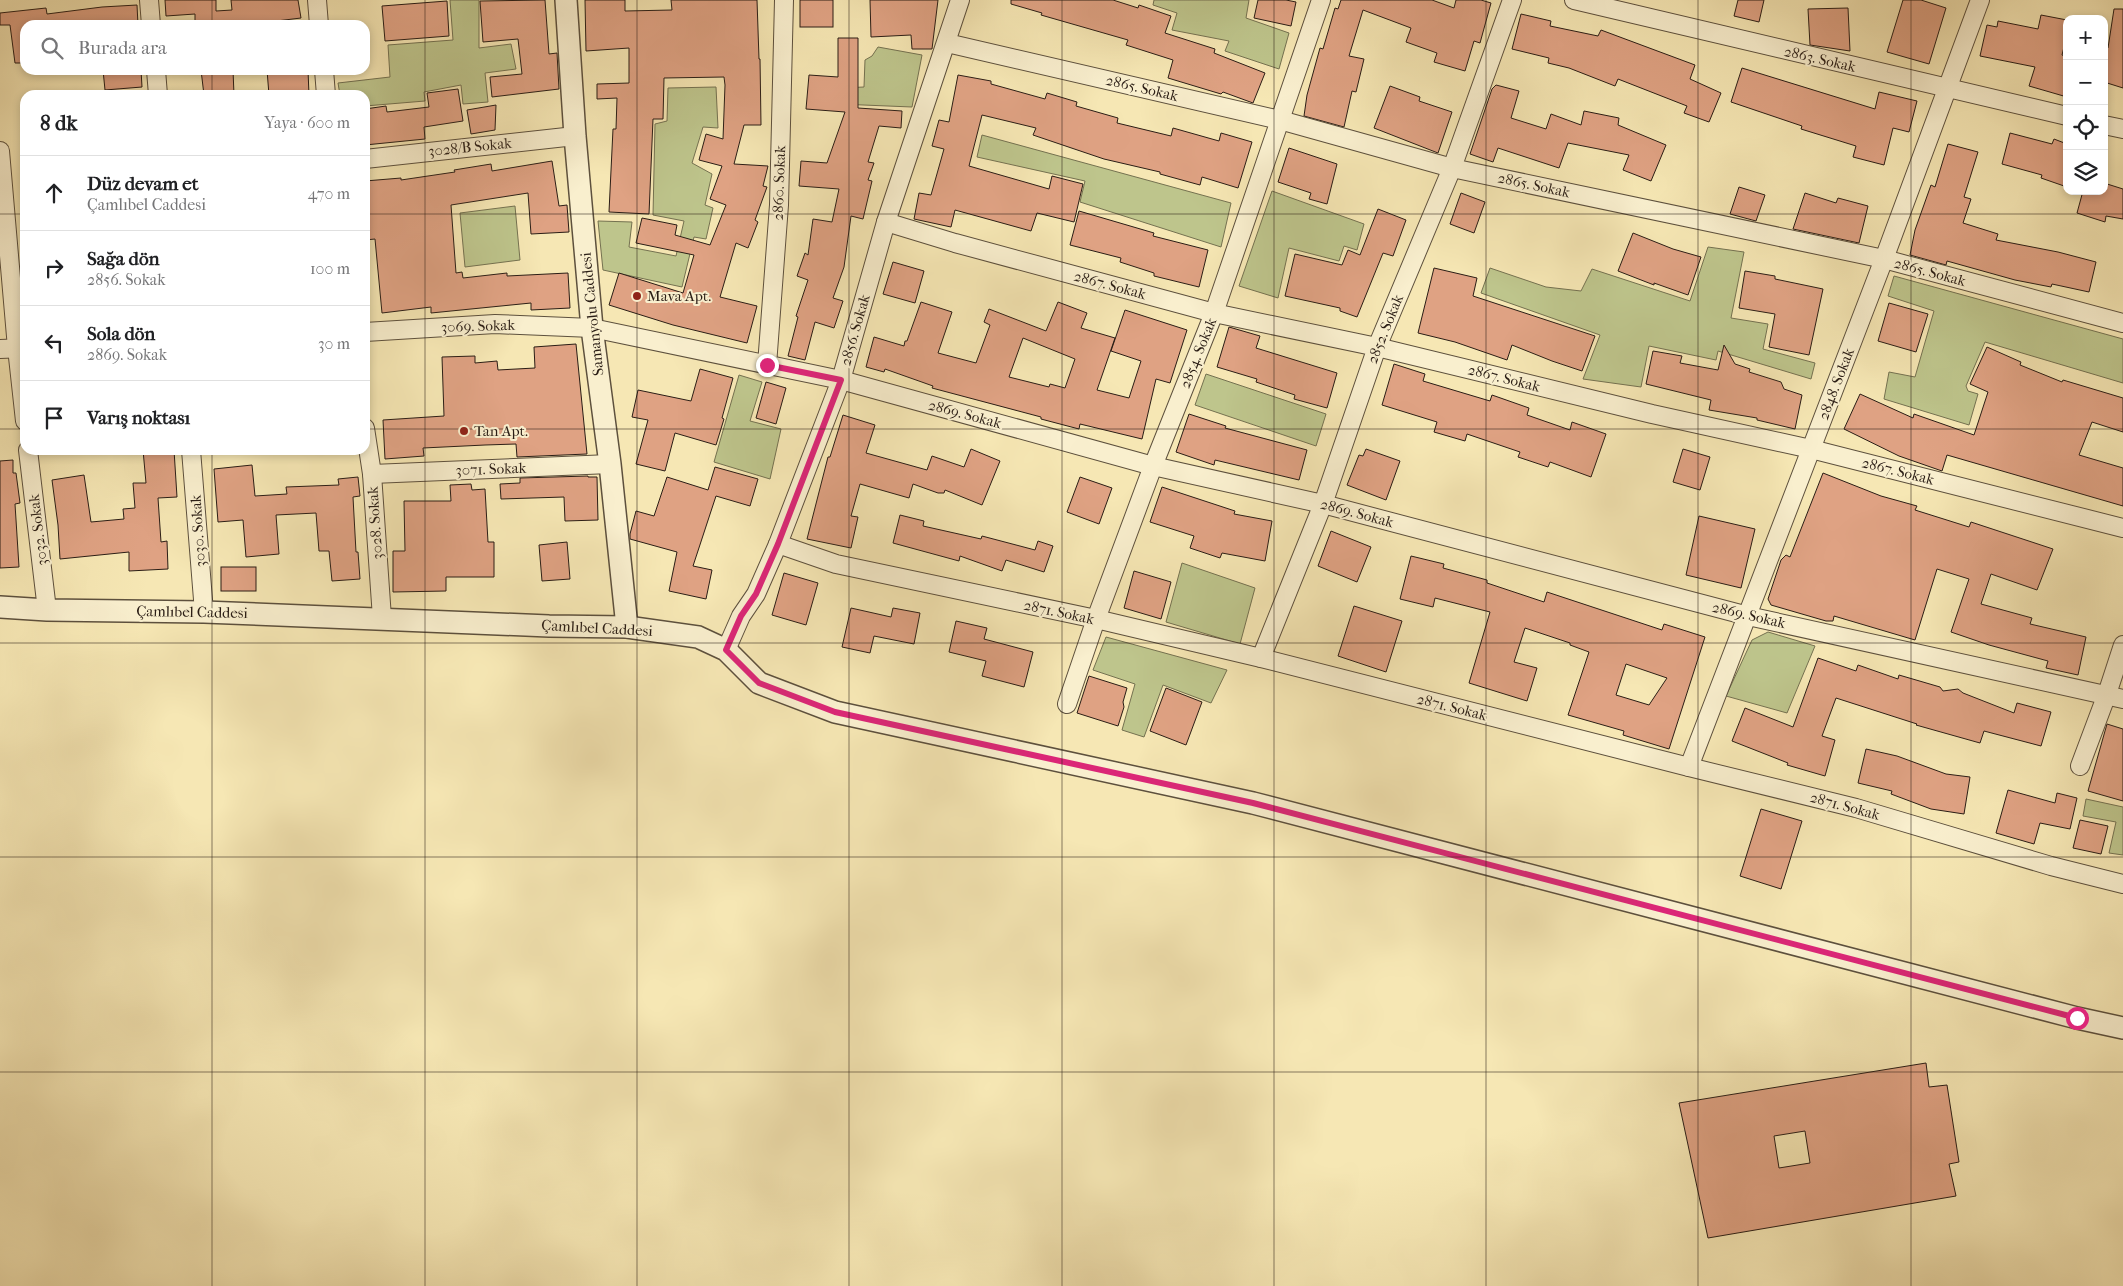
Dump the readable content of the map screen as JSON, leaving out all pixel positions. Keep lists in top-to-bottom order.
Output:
{
  "streets": {
    "street": [
      "2863. Sokak",
      "2865. Sokak",
      "3028/B Sokak",
      "2860. Sokak",
      "2867. Sokak",
      "Samanyolu Caddesi",
      "3069. Sokak",
      "2852. Sokak",
      "2856. Sokak",
      "2854. Sokak",
      "2848. Sokak",
      "2869. Sokak",
      "3071. Sokak",
      "3028. Sokak",
      "3032. Sokak",
      "3030. Sokak",
      "Çamlıbel Caddesi",
      "2871. Sokak"
    ]
  },
  "crossings": [
    ["2863. Sokak", "2848. Sokak"],
    ["2865. Sokak", "2852. Sokak"],
    ["2865. Sokak", "2856. Sokak"],
    ["2865. Sokak", "2854. Sokak"],
    ["2865. Sokak", "2848. Sokak"],
    ["3028/B Sokak", "Samanyolu Caddesi"],
    ["2860. Sokak", "2869. Sokak"],
    ["2867. Sokak", "2852. Sokak"],
    ["2867. Sokak", "2856. Sokak"],
    ["2867. Sokak", "2854. Sokak"],
    ["2867. Sokak", "2848. Sokak"],
    ["Samanyolu Caddesi", "3069. Sokak"],
    ["Samanyolu Caddesi", "2869. Sokak"],
    ["Samanyolu Caddesi", "3071. Sokak"],
    ["Samanyolu Caddesi", "Çamlıbel Caddesi"],
    ["3069. Sokak", "2869. Sokak"],
    ["2852. Sokak", "2869. Sokak"],
    ["2852. Sokak", "2871. Sokak"],
    ["2856. Sokak", "2869. Sokak"],
    ["2856. Sokak", "Çamlıbel Caddesi"],
    ["2856. Sokak", "2871. Sokak"],
    ["2854. Sokak", "2869. Sokak"],
    ["2854. Sokak", "2871. Sokak"],
    ["2848. Sokak", "2869. Sokak"],
    ["2848. Sokak", "2871. Sokak"],
    ["3071. Sokak", "3028. Sokak"],
    ["3028. Sokak", "Çamlıbel Caddesi"],
    ["3032. Sokak", "Çamlıbel Caddesi"],
    ["3030. Sokak", "Çamlıbel Caddesi"]
  ],
  "places": ["Mava Apt.", "Tan Apt."],
  "page": {
    "map_buttons": ["+", "−"],
    "search": "Burada ara",
    "heading": ["8 dk", "Yaya · 600 m"],
    "list": [
      ["Düz devam et", "Çamlıbel Caddesi", "470 m"],
      ["Sağa dön", "2856. Sokak", "100 m"],
      ["Sola dön", "2869. Sokak", "30 m"],
      "Varış noktası"
    ]
  }
}
